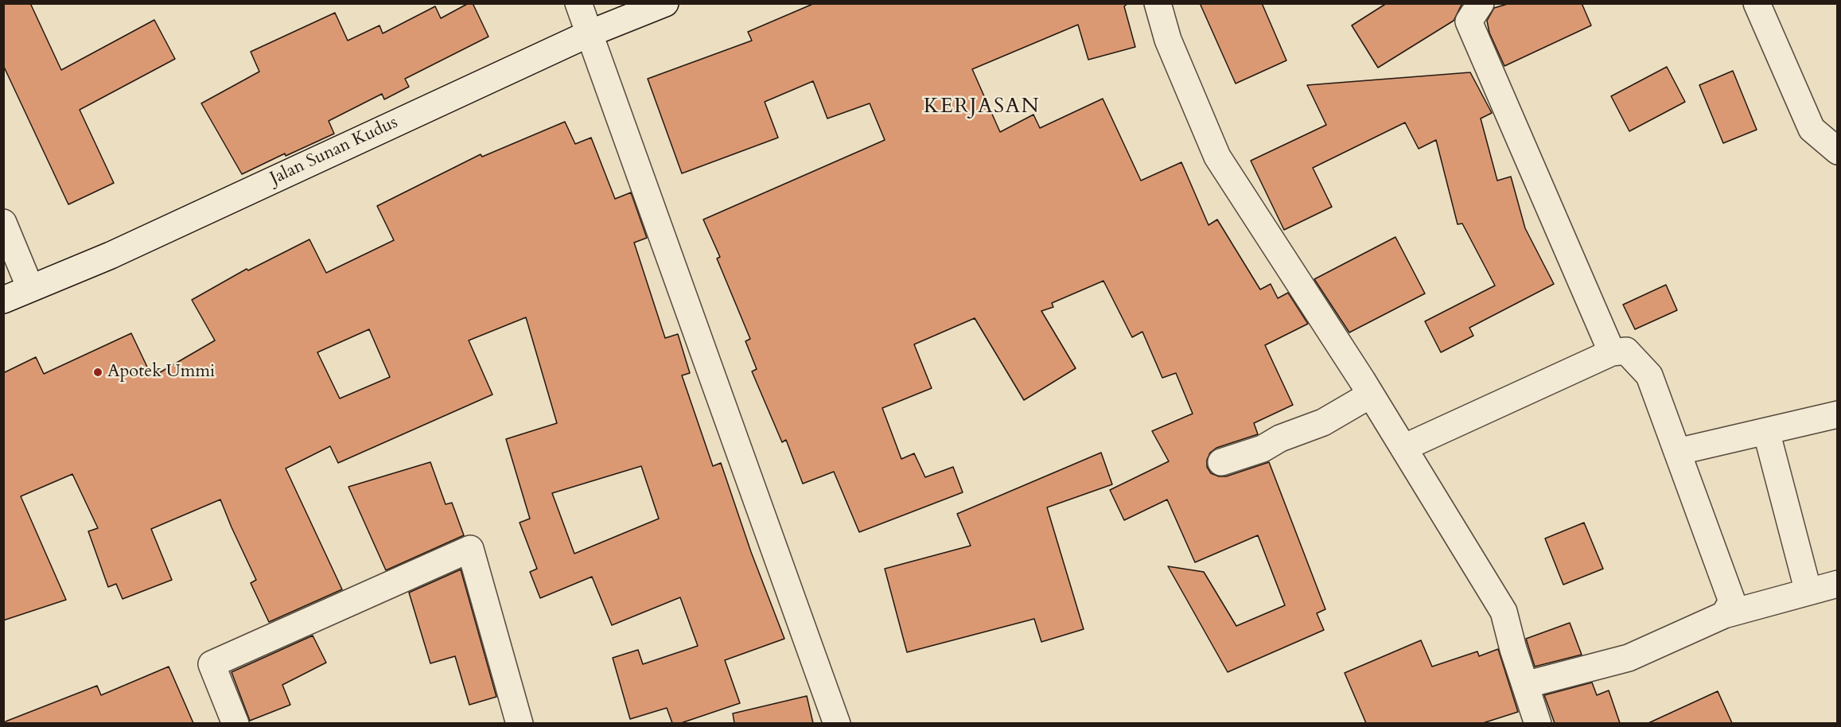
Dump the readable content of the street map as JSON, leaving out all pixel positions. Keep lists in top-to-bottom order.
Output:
{
  "streets": {
    "street": ["Jalan Sunan Kudus"]
  },
  "districts": ["KERJASAN"],
  "places": ["Apotek Ummi"]
}
